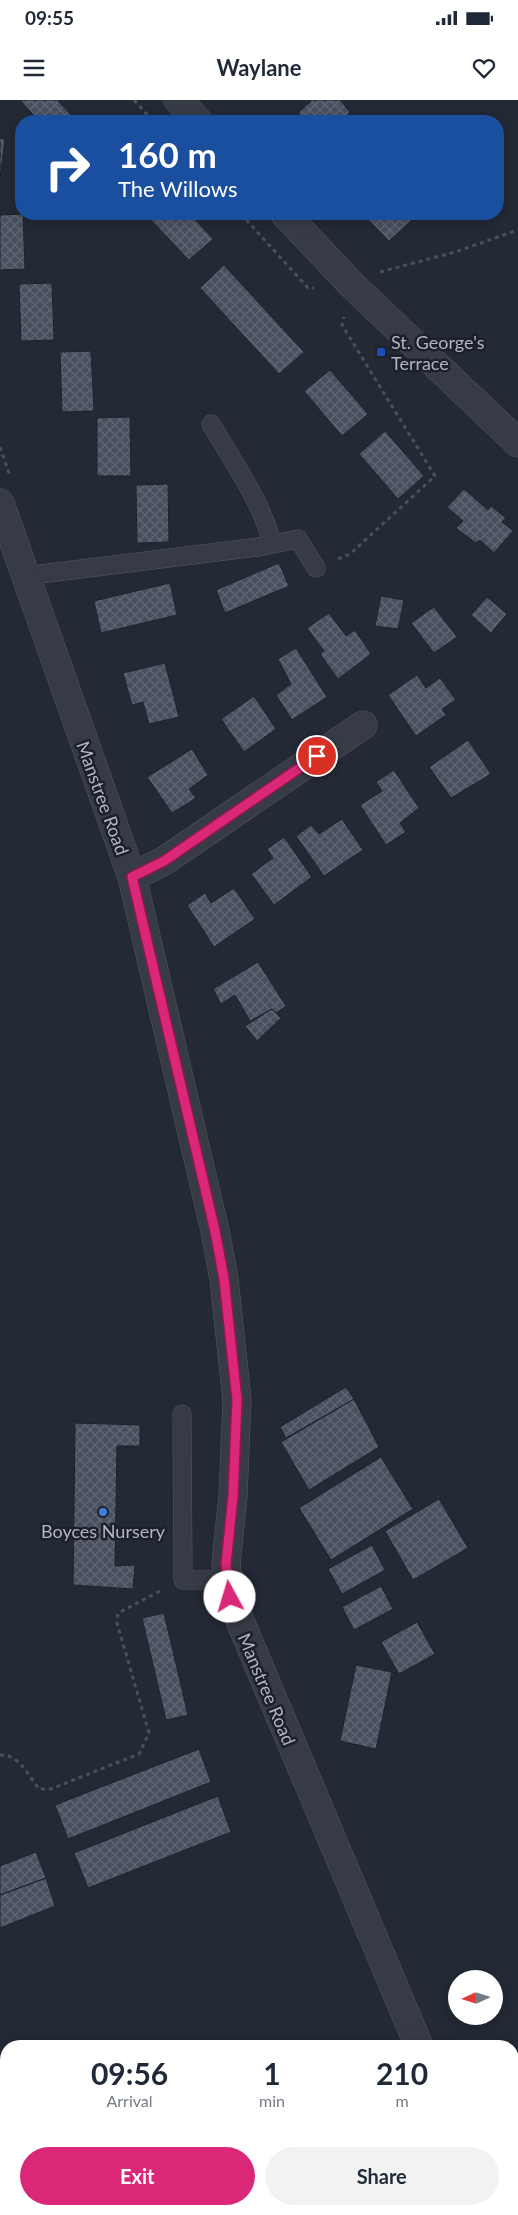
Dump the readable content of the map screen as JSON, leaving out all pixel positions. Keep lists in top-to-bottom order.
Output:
{
  "streets": {
    "street": ["Manstree Road"]
  },
  "places": {
    "transit": ["St. George's Terrace"],
    "other": ["Boyces Nursery"]
  },
  "north": "left",
  "page": {
    "status": "09:55",
    "header": "Waylane",
    "turn": ["160 m", "The Willows"],
    "eta": [
      "09:56",
      "Arrival",
      "1",
      "min",
      "210",
      "m"
    ],
    "buttons": ["Exit", "Share"]
  }
}
